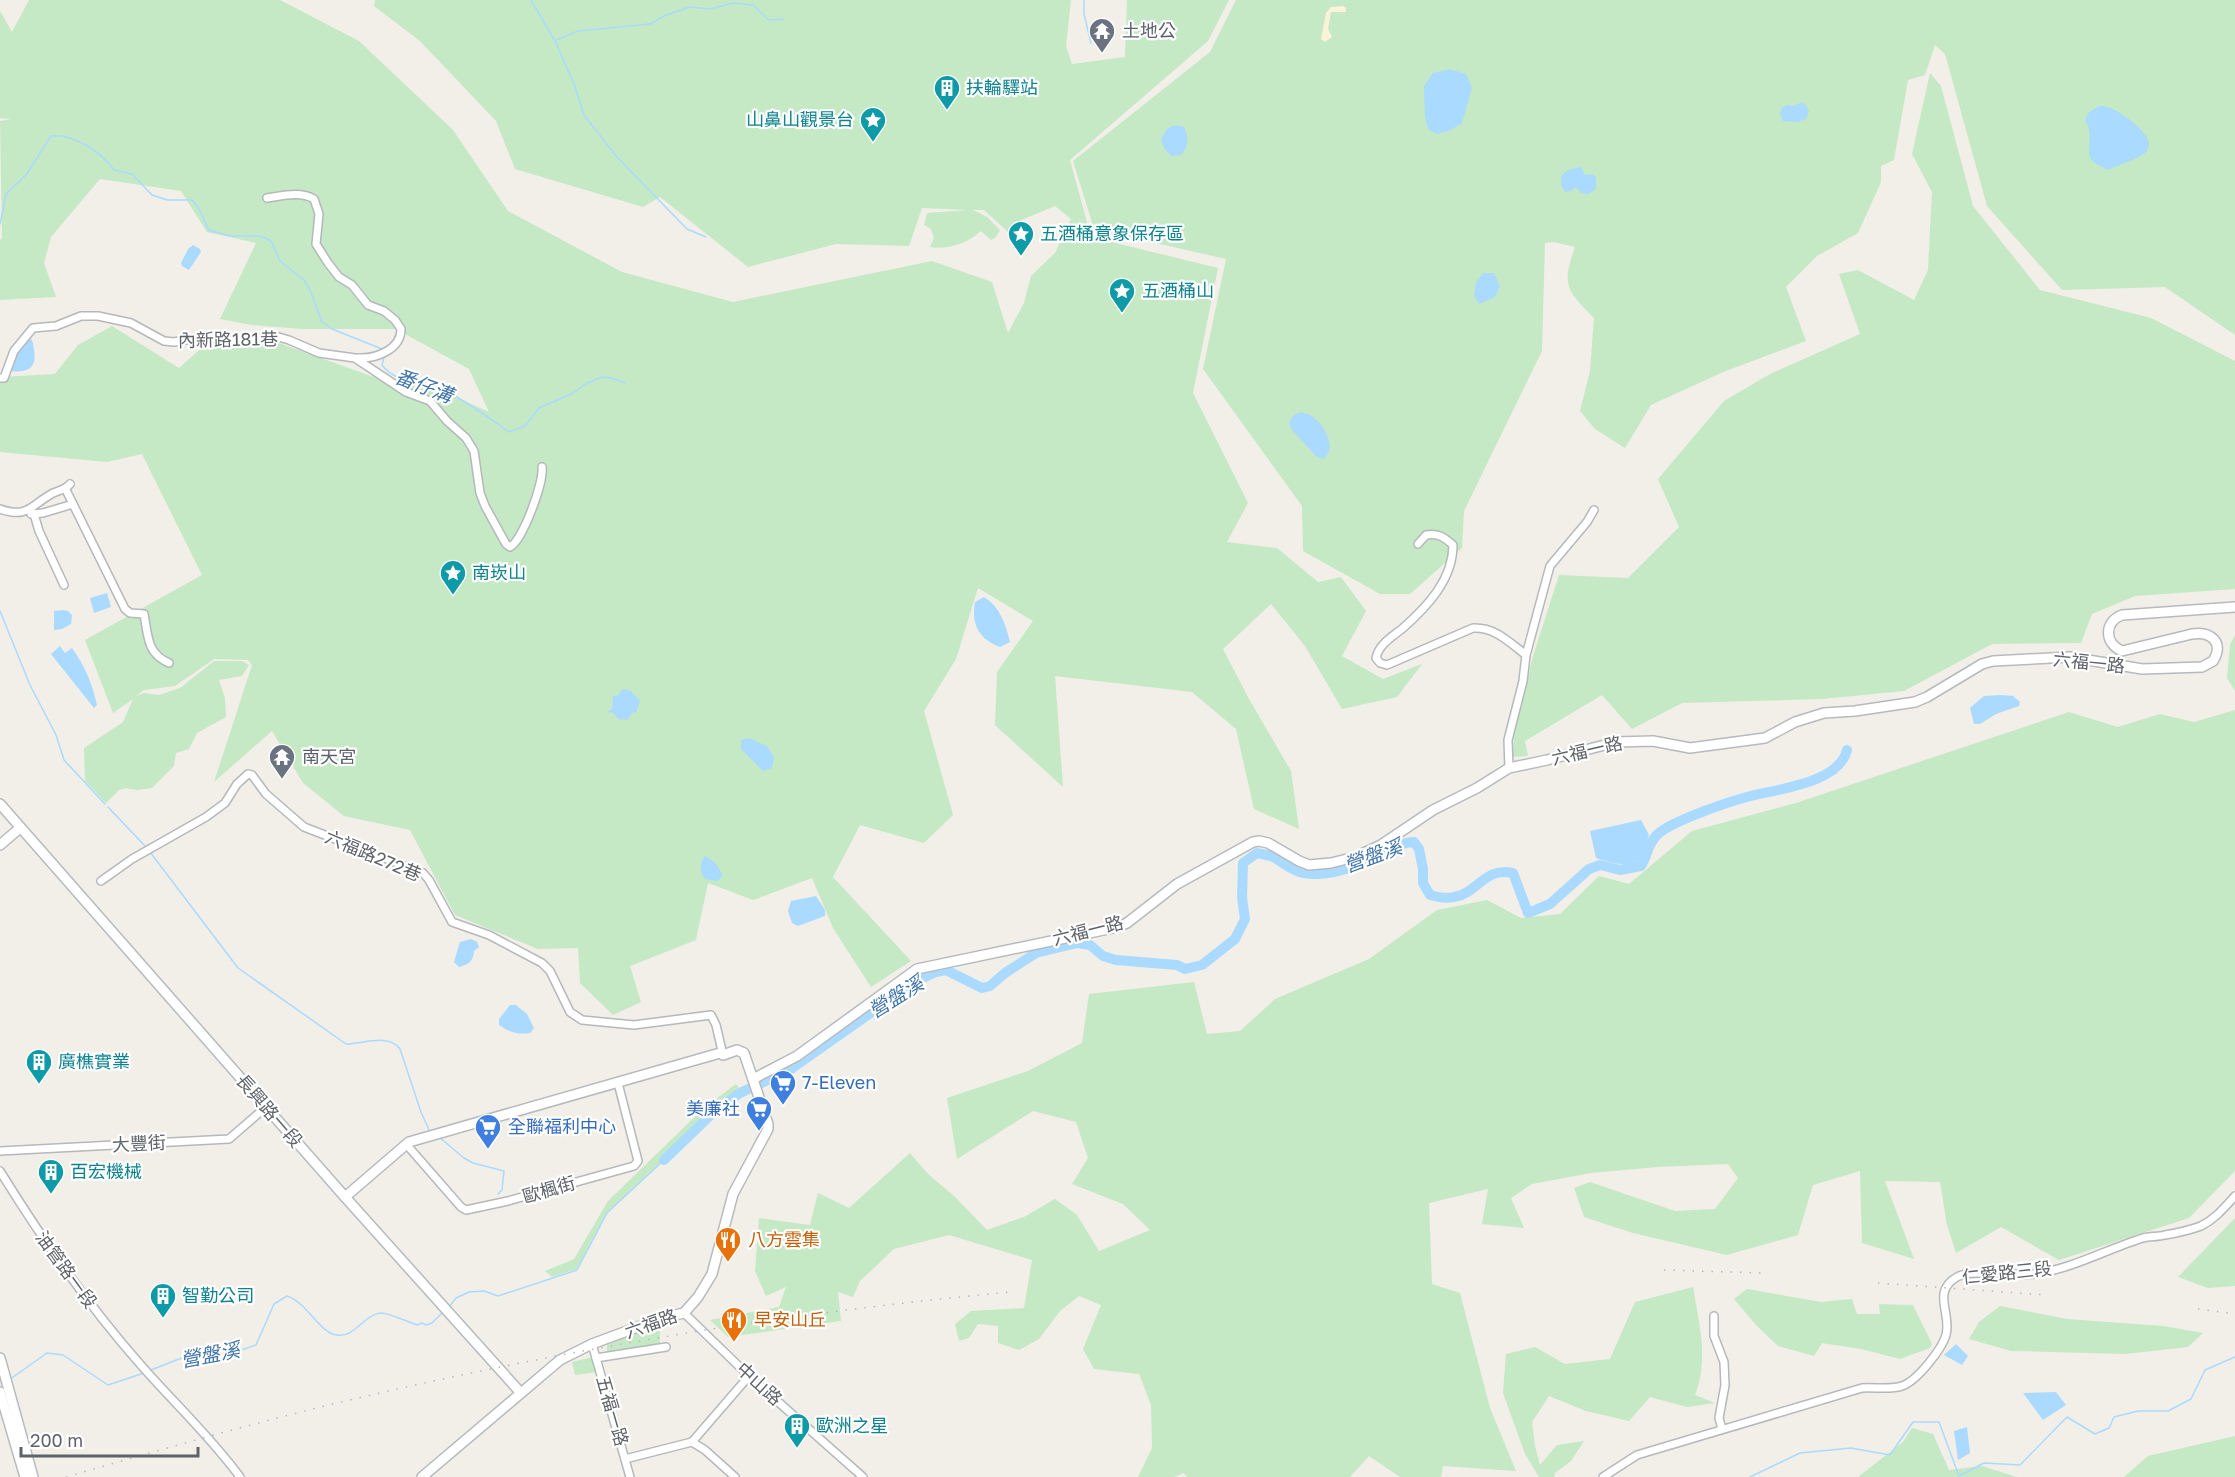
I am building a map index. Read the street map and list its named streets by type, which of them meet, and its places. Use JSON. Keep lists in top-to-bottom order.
{
  "streets": {
    "street": [
      "內新路181巷",
      "六福一路",
      "六福路272巷",
      "長興路一段",
      "大豐街",
      "歐楓街",
      "油管路一段",
      "仁愛路三段",
      "六福路",
      "中山路",
      "五福一路"
    ]
  },
  "crossings": [
    ["六福一路", "六福路"],
    ["長興路一段", "大豐街"],
    ["長興路一段", "六福路"],
    ["六福路", "中山路"],
    ["六福路", "五福一路"]
  ],
  "water": ["番仔溝", "營盤溪"],
  "places": {
    "temple": ["土地公", "南天宮"],
    "building": [
      "扶輪驛站",
      "廣樵實業",
      "百宏機械",
      "智勤公司",
      "歐洲之星"
    ],
    "place": [
      "山鼻山觀景台",
      "五酒桶意象保存區",
      "五酒桶山",
      "南崁山"
    ],
    "supermarket": ["7-Eleven", "美廉社", "全聯福利中心"],
    "restaurant": ["八方雲集", "早安山丘"]
  },
  "scale_bar": "200 m"
}
